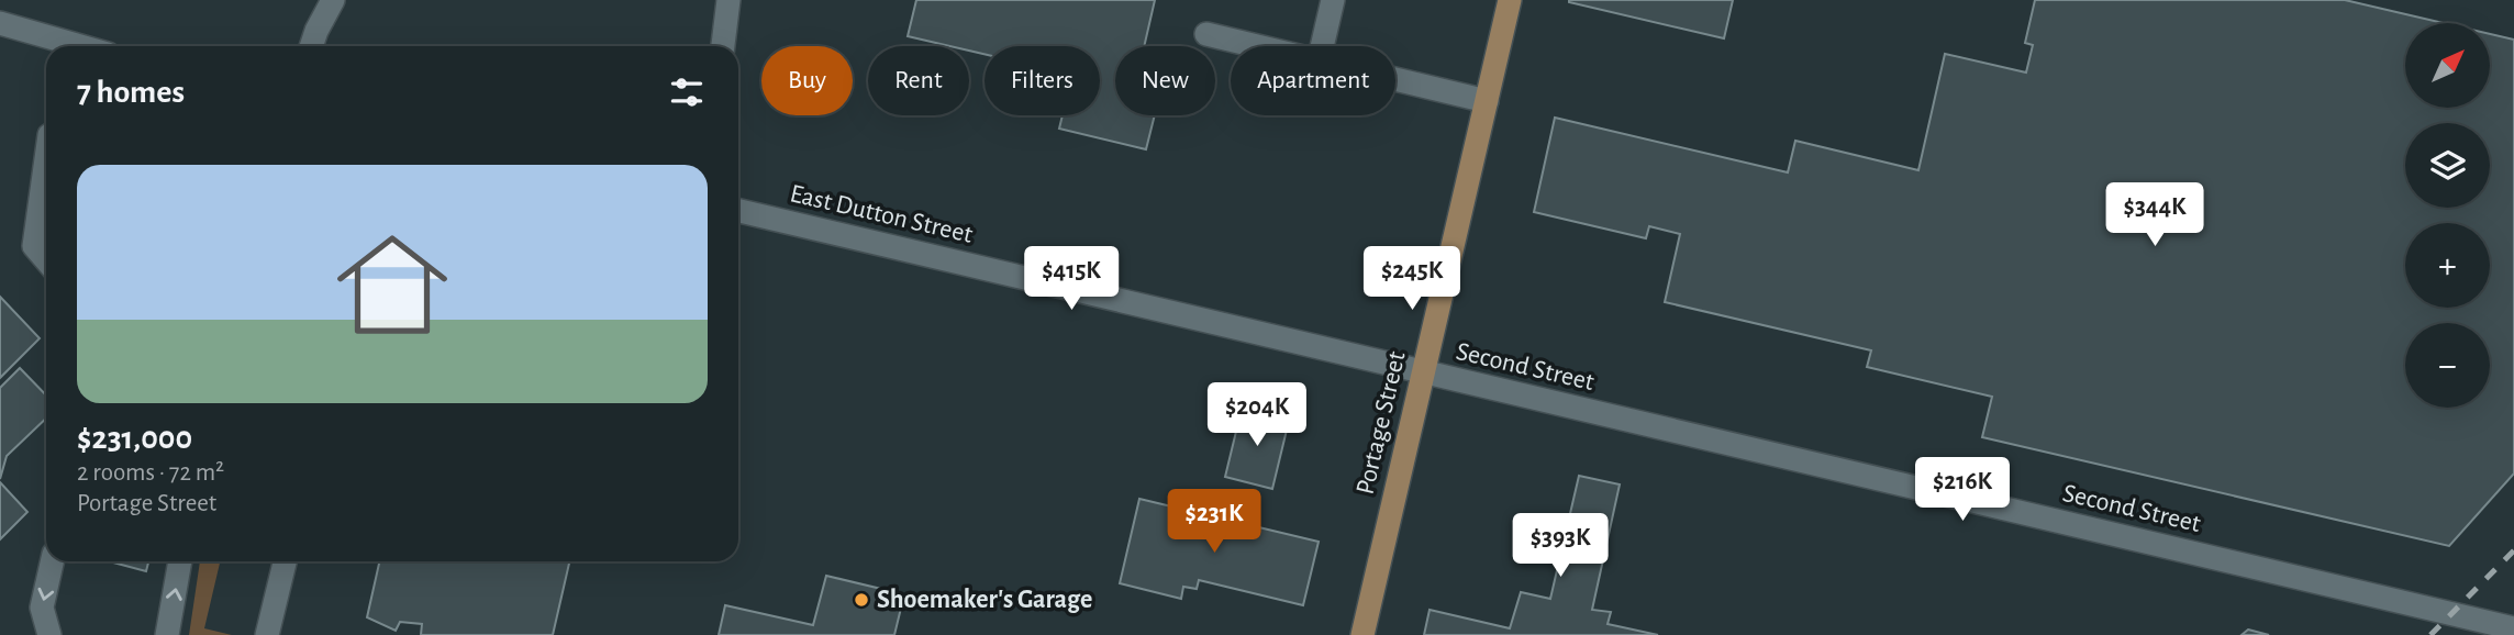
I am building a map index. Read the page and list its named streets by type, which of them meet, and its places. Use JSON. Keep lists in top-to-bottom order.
{
  "streets": {
    "main road": ["Portage Street"],
    "street": ["East Dutton Street", "Second Street"]
  },
  "crossings": [
    ["East Dutton Street", "Second Street"],
    ["East Dutton Street", "Portage Street"],
    ["Second Street", "Portage Street"]
  ],
  "places": ["Shoemaker's Garage"],
  "north": "top right",
  "page": {
    "map_buttons": ["+", "−"],
    "chip": [
      "Buy",
      "Rent",
      "Filters",
      "New",
      "Apartment"
    ],
    "heading": "7 homes",
    "list": [
      {
        "name": "$231,000",
        "note": "2 rooms · 72 m² · Portage Street"
      }
    ],
    "price": [
      "$344K",
      "$415K",
      "$245K",
      "$204K",
      "$216K",
      "$231K",
      "$393K"
    ]
  }
}
